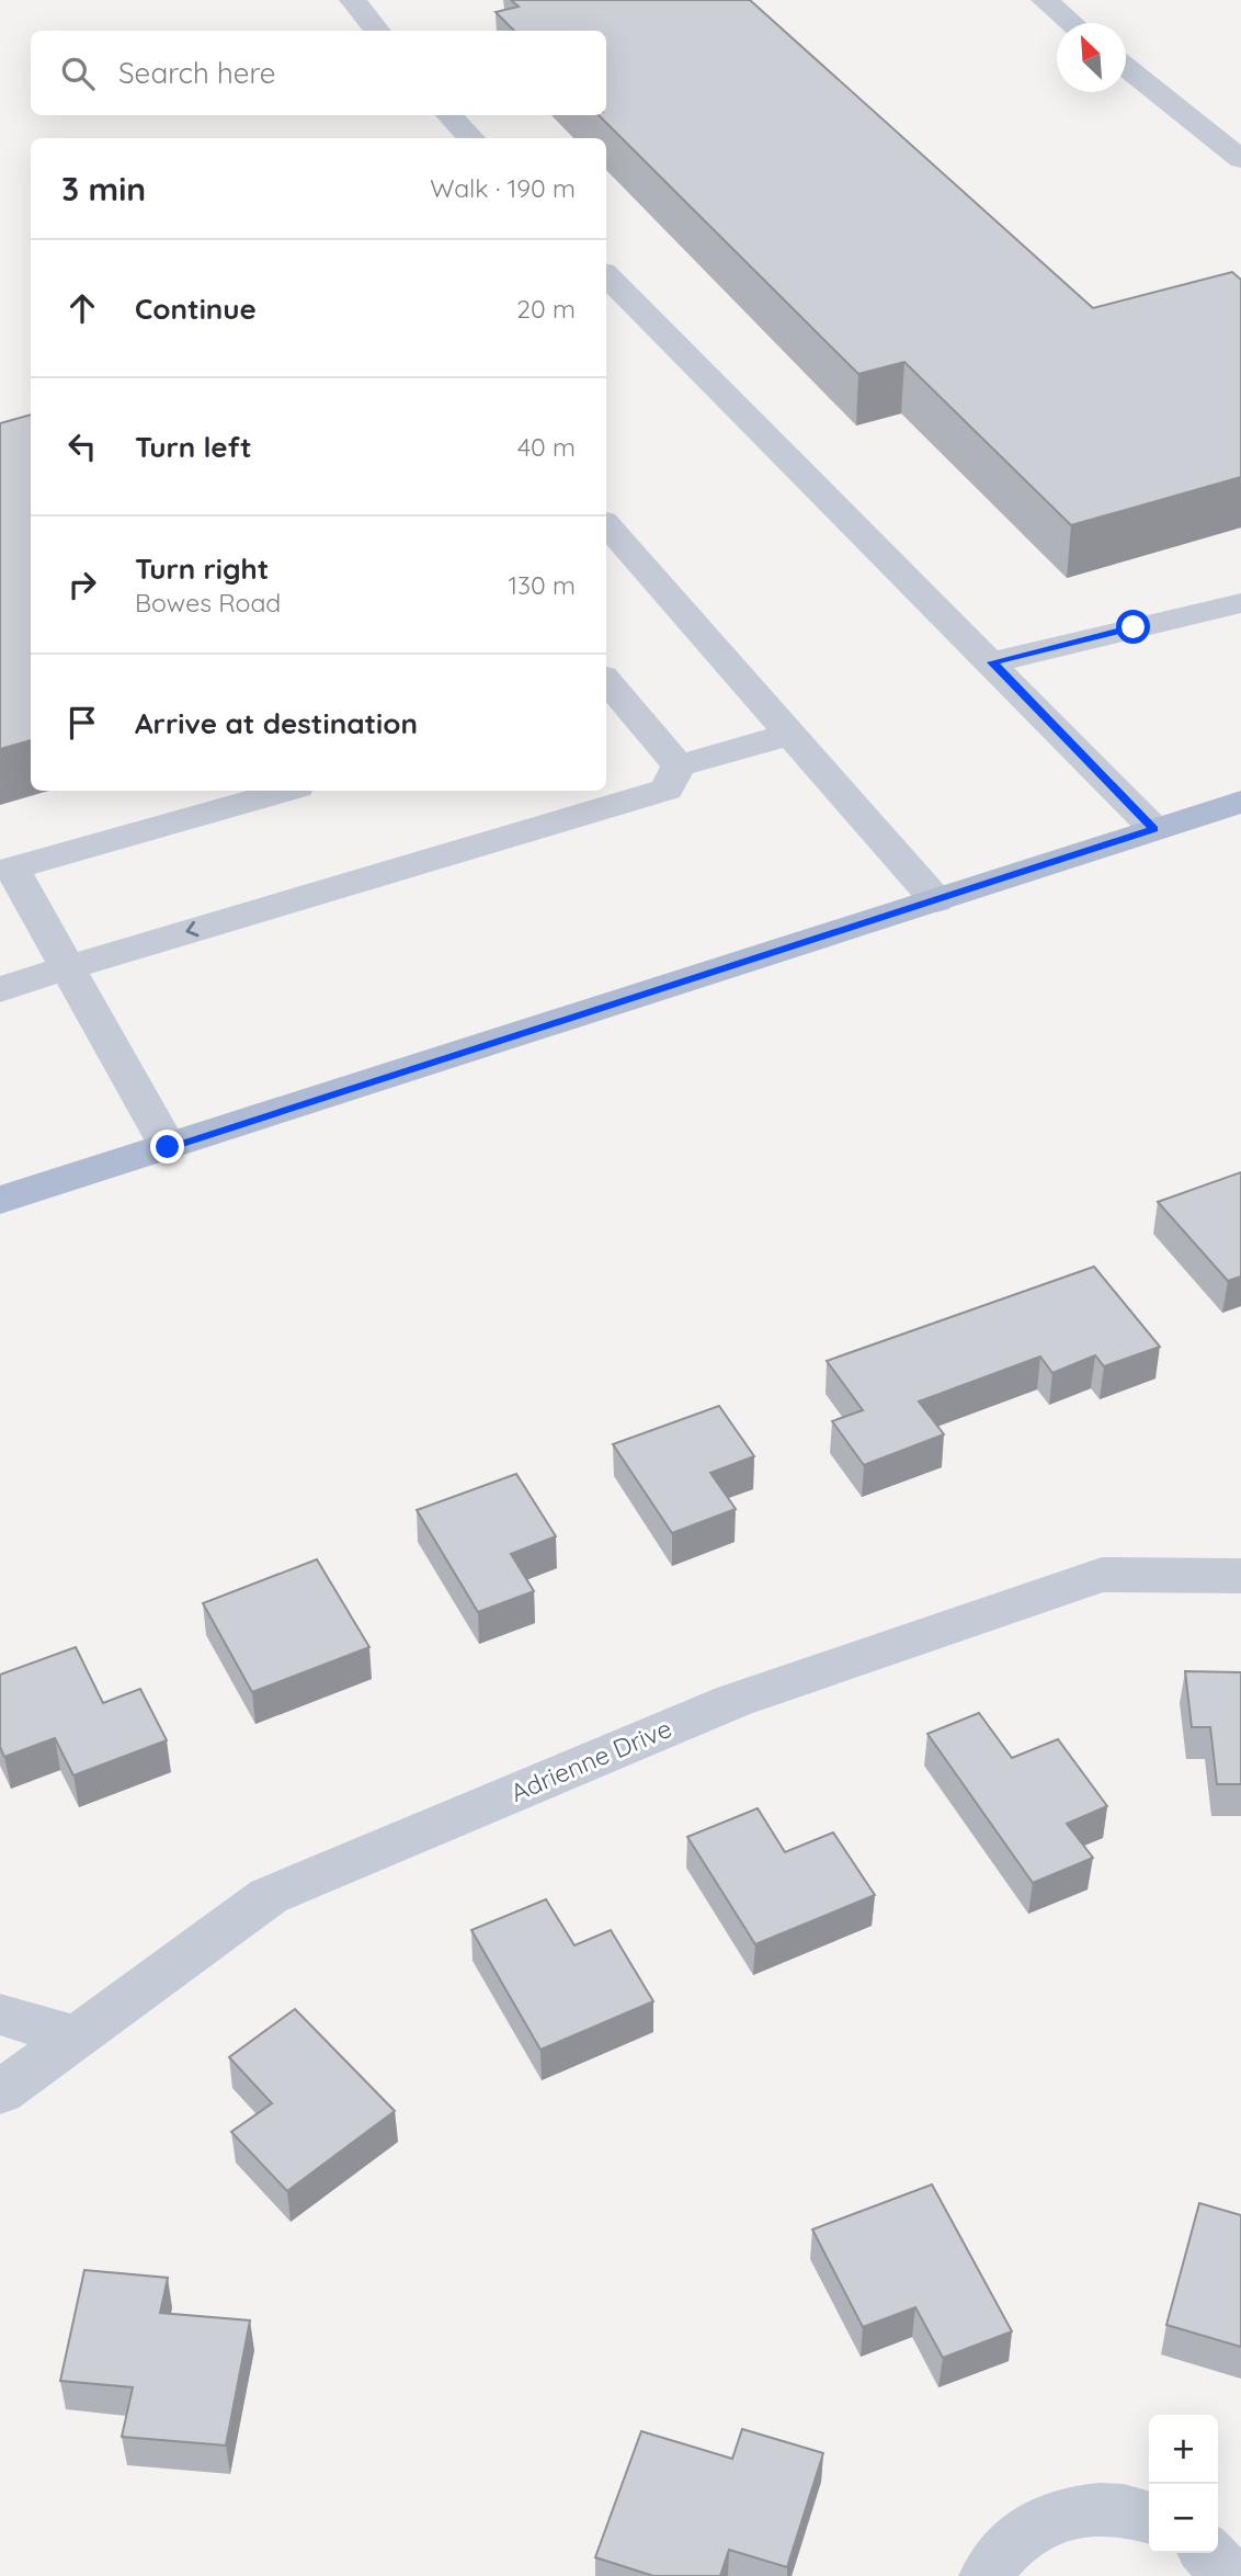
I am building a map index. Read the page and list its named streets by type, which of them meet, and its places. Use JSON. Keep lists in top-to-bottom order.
{
  "streets": {
    "street": ["Adrienne Drive"]
  },
  "north": "top left",
  "page": {
    "search": "Search here",
    "heading": ["3 min", "Walk · 190 m"],
    "list": [
      ["Continue", "20 m"],
      ["Turn left", "40 m"],
      ["Turn right", "Bowes Road", "130 m"],
      "Arrive at destination"
    ],
    "map_buttons": ["+", "−"]
  }
}
